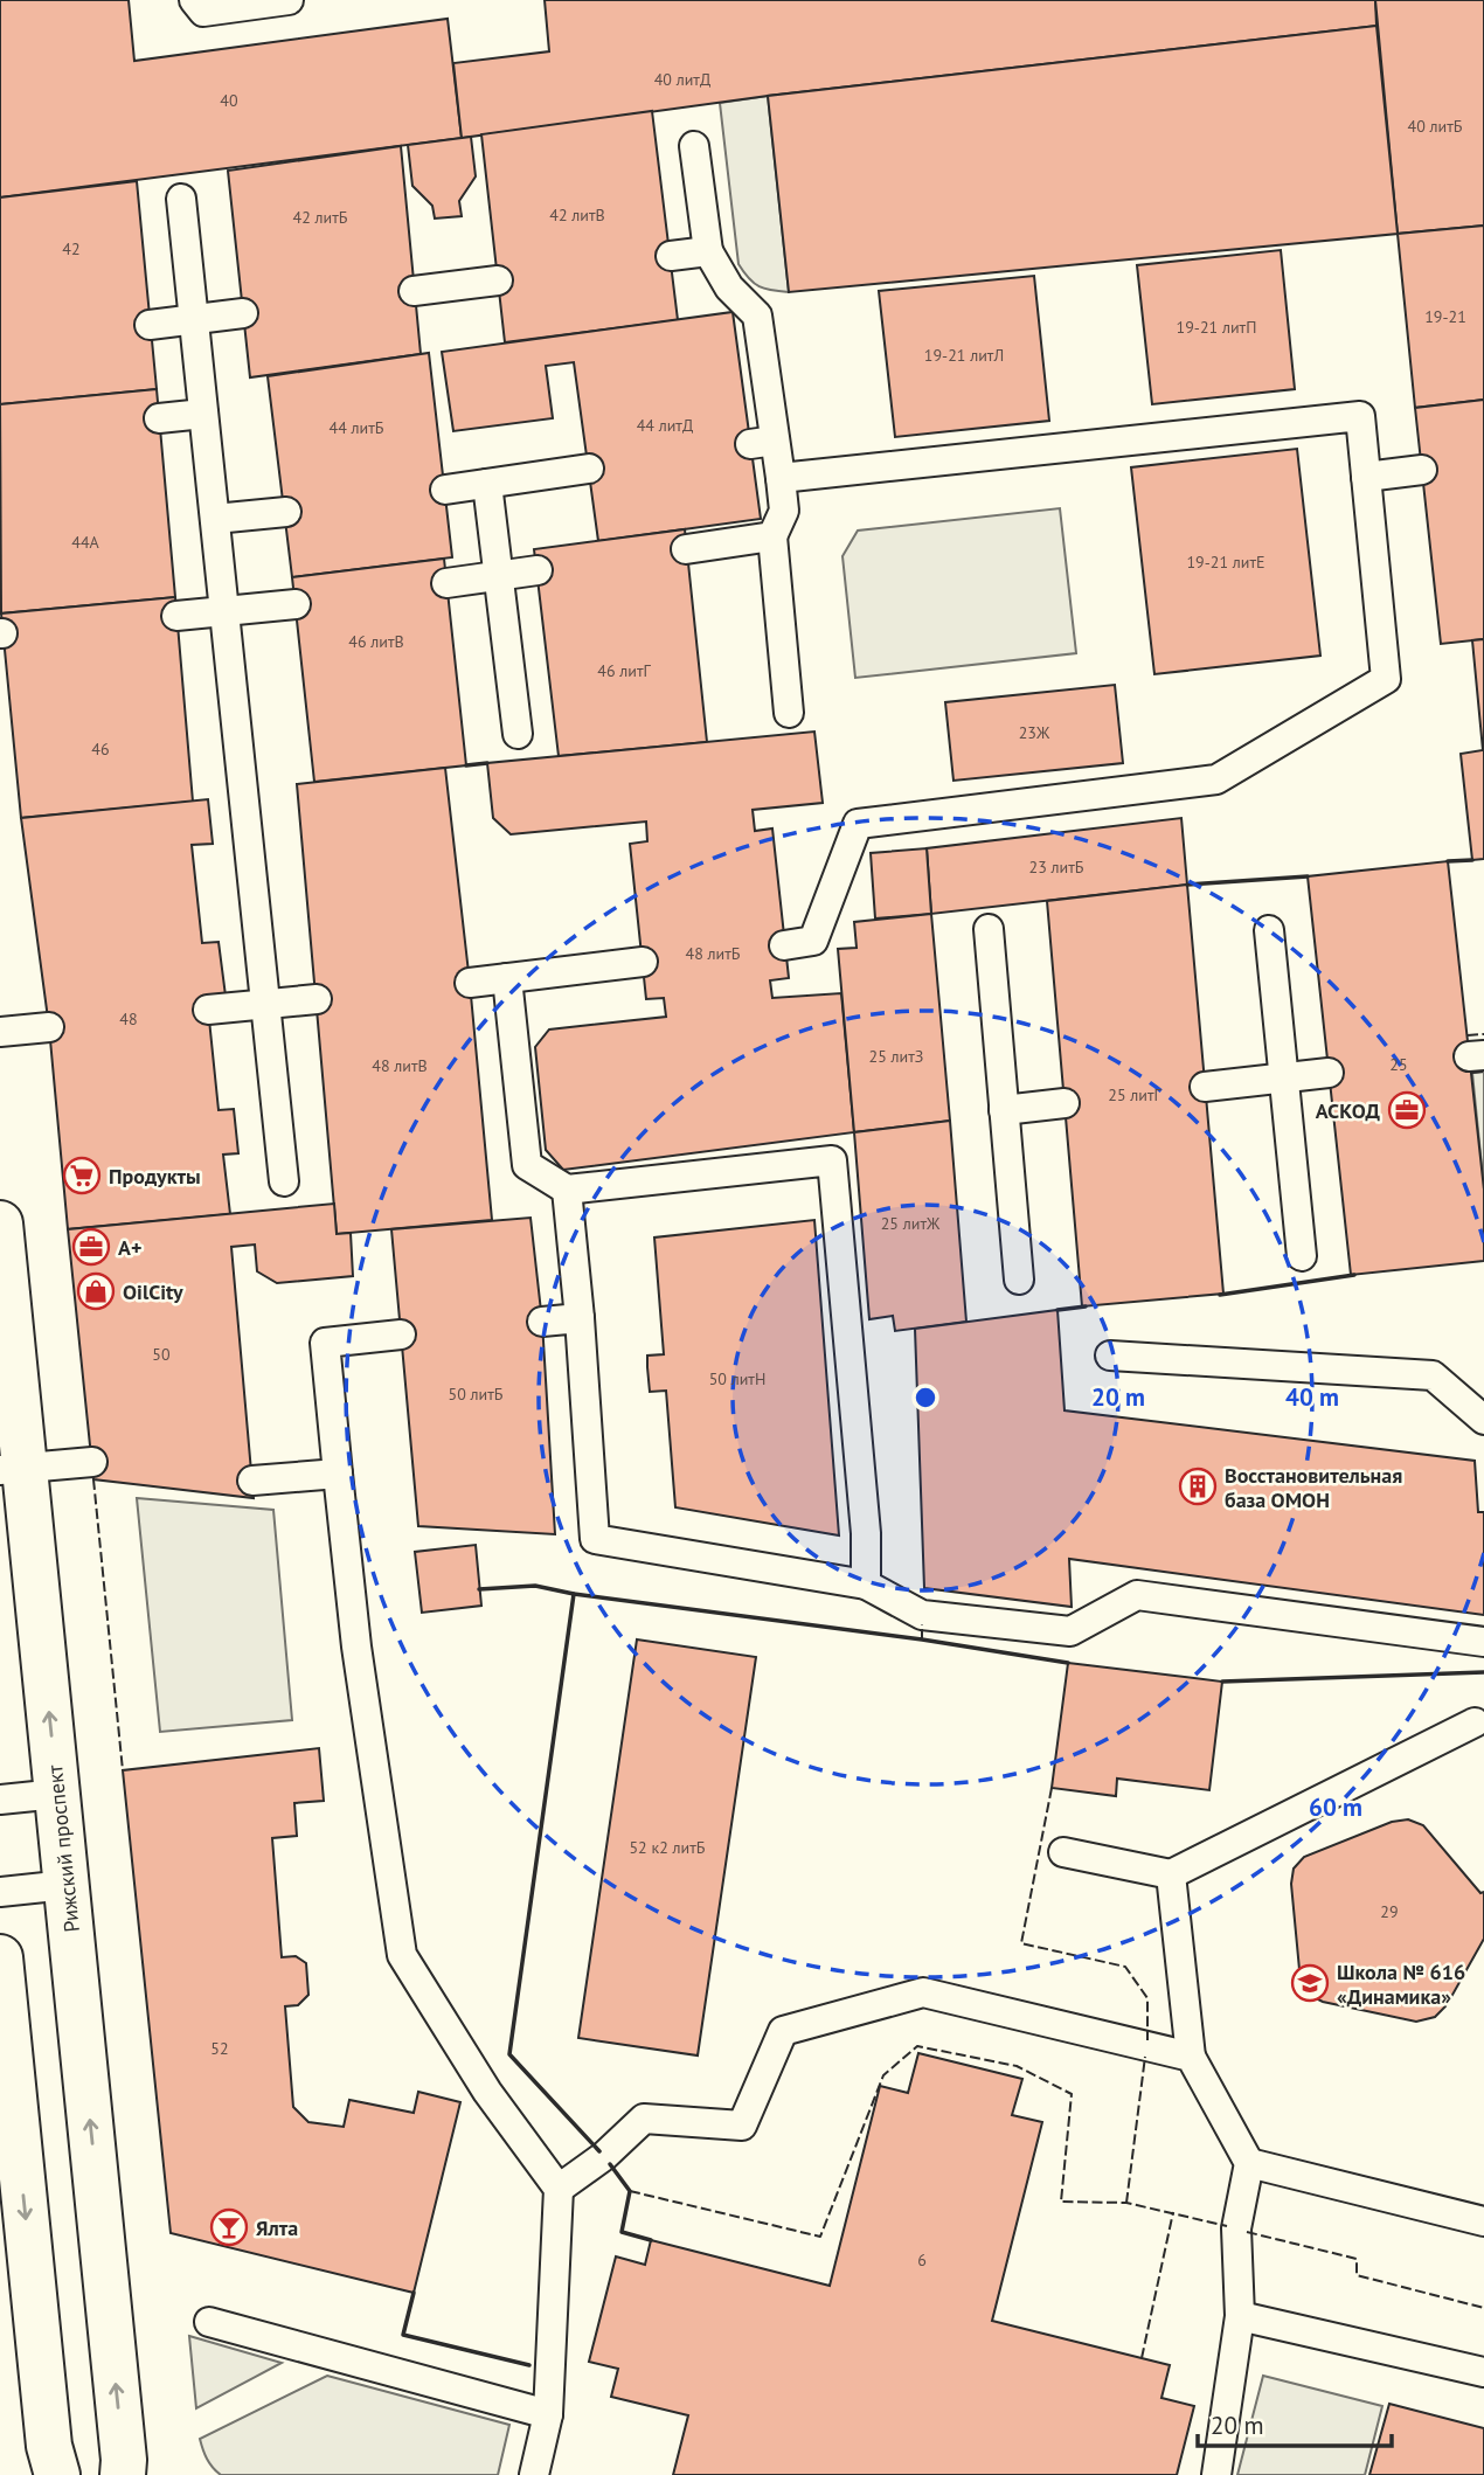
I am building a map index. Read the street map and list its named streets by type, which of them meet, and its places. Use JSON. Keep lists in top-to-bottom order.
{
  "streets": {
    "main road": ["Рижский проспект"]
  },
  "places": {
    "office": ["АСКОД", "А+"],
    "supermarket": ["Продукты"],
    "shop": ["OilCity"],
    "building": ["Восстановительная база ОМОН"],
    "school or university": ["Школа № 616 «Динамика»"],
    "bar": ["Ялта"]
  },
  "house_numbers": [
    "40 литД",
    "40",
    "40 литБ",
    "42 литВ",
    "42 литБ",
    "42",
    "19-21",
    "19-21 литП",
    "19-21 литЛ",
    "44 литД",
    "44 литБ",
    "44А",
    "19-21 литЕ",
    "46 литВ",
    "46 литГ",
    "23Ж",
    "46",
    "23 литБ",
    "48 литБ",
    "48",
    "25 литЗ",
    "25",
    "48 литВ",
    "25 литГ",
    "25 литЖ",
    "50",
    "50 литН",
    "50 литБ",
    "52 к2 литБ",
    "29",
    "52",
    "6"
  ],
  "scale_bar": "20 m",
  "rings": ["20 m", "40 m", "60 m"]
}
